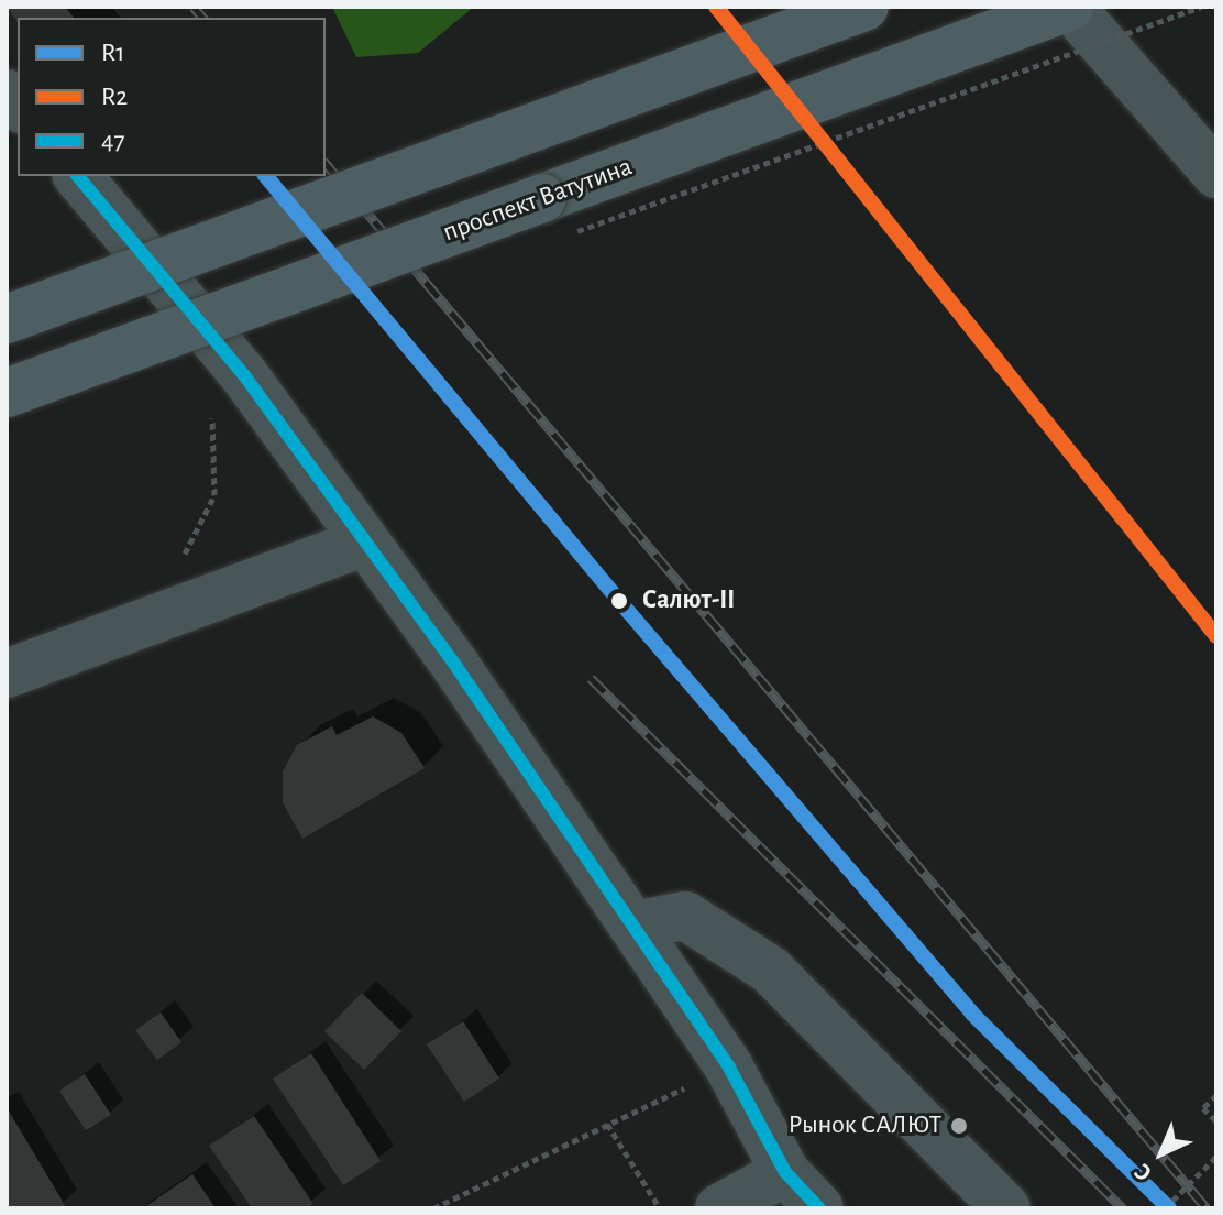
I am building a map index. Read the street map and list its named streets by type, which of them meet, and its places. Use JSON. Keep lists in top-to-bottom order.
{
  "streets": {
    "main road": ["проспект Ватутина"]
  },
  "places": ["Салют-II", "Рынок САЛЮТ"],
  "lines": ["transit line R2", "transit line R1", "transit line 47"],
  "legend": ["R1", "R2", "47"],
  "north": "bottom left"
}
